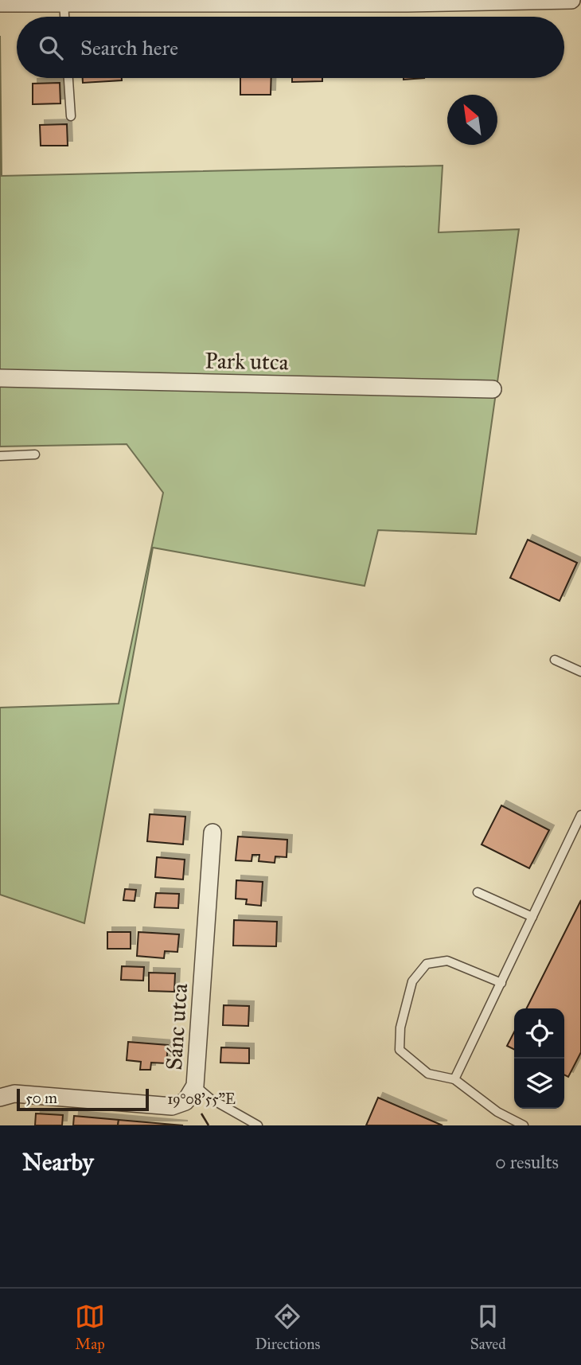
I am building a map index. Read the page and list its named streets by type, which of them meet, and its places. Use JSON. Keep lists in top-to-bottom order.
{
  "streets": {
    "street": ["Park utca", "Sánc utca"]
  },
  "scale_bar": "50 m",
  "north": "top left",
  "page": {
    "search": "Search here",
    "scale": "50 m",
    "heading": ["Nearby", "0 results"],
    "nav": ["Map", "Directions", "Saved"]
  },
  "coordinates": ["19°08'55\"E"]
}
